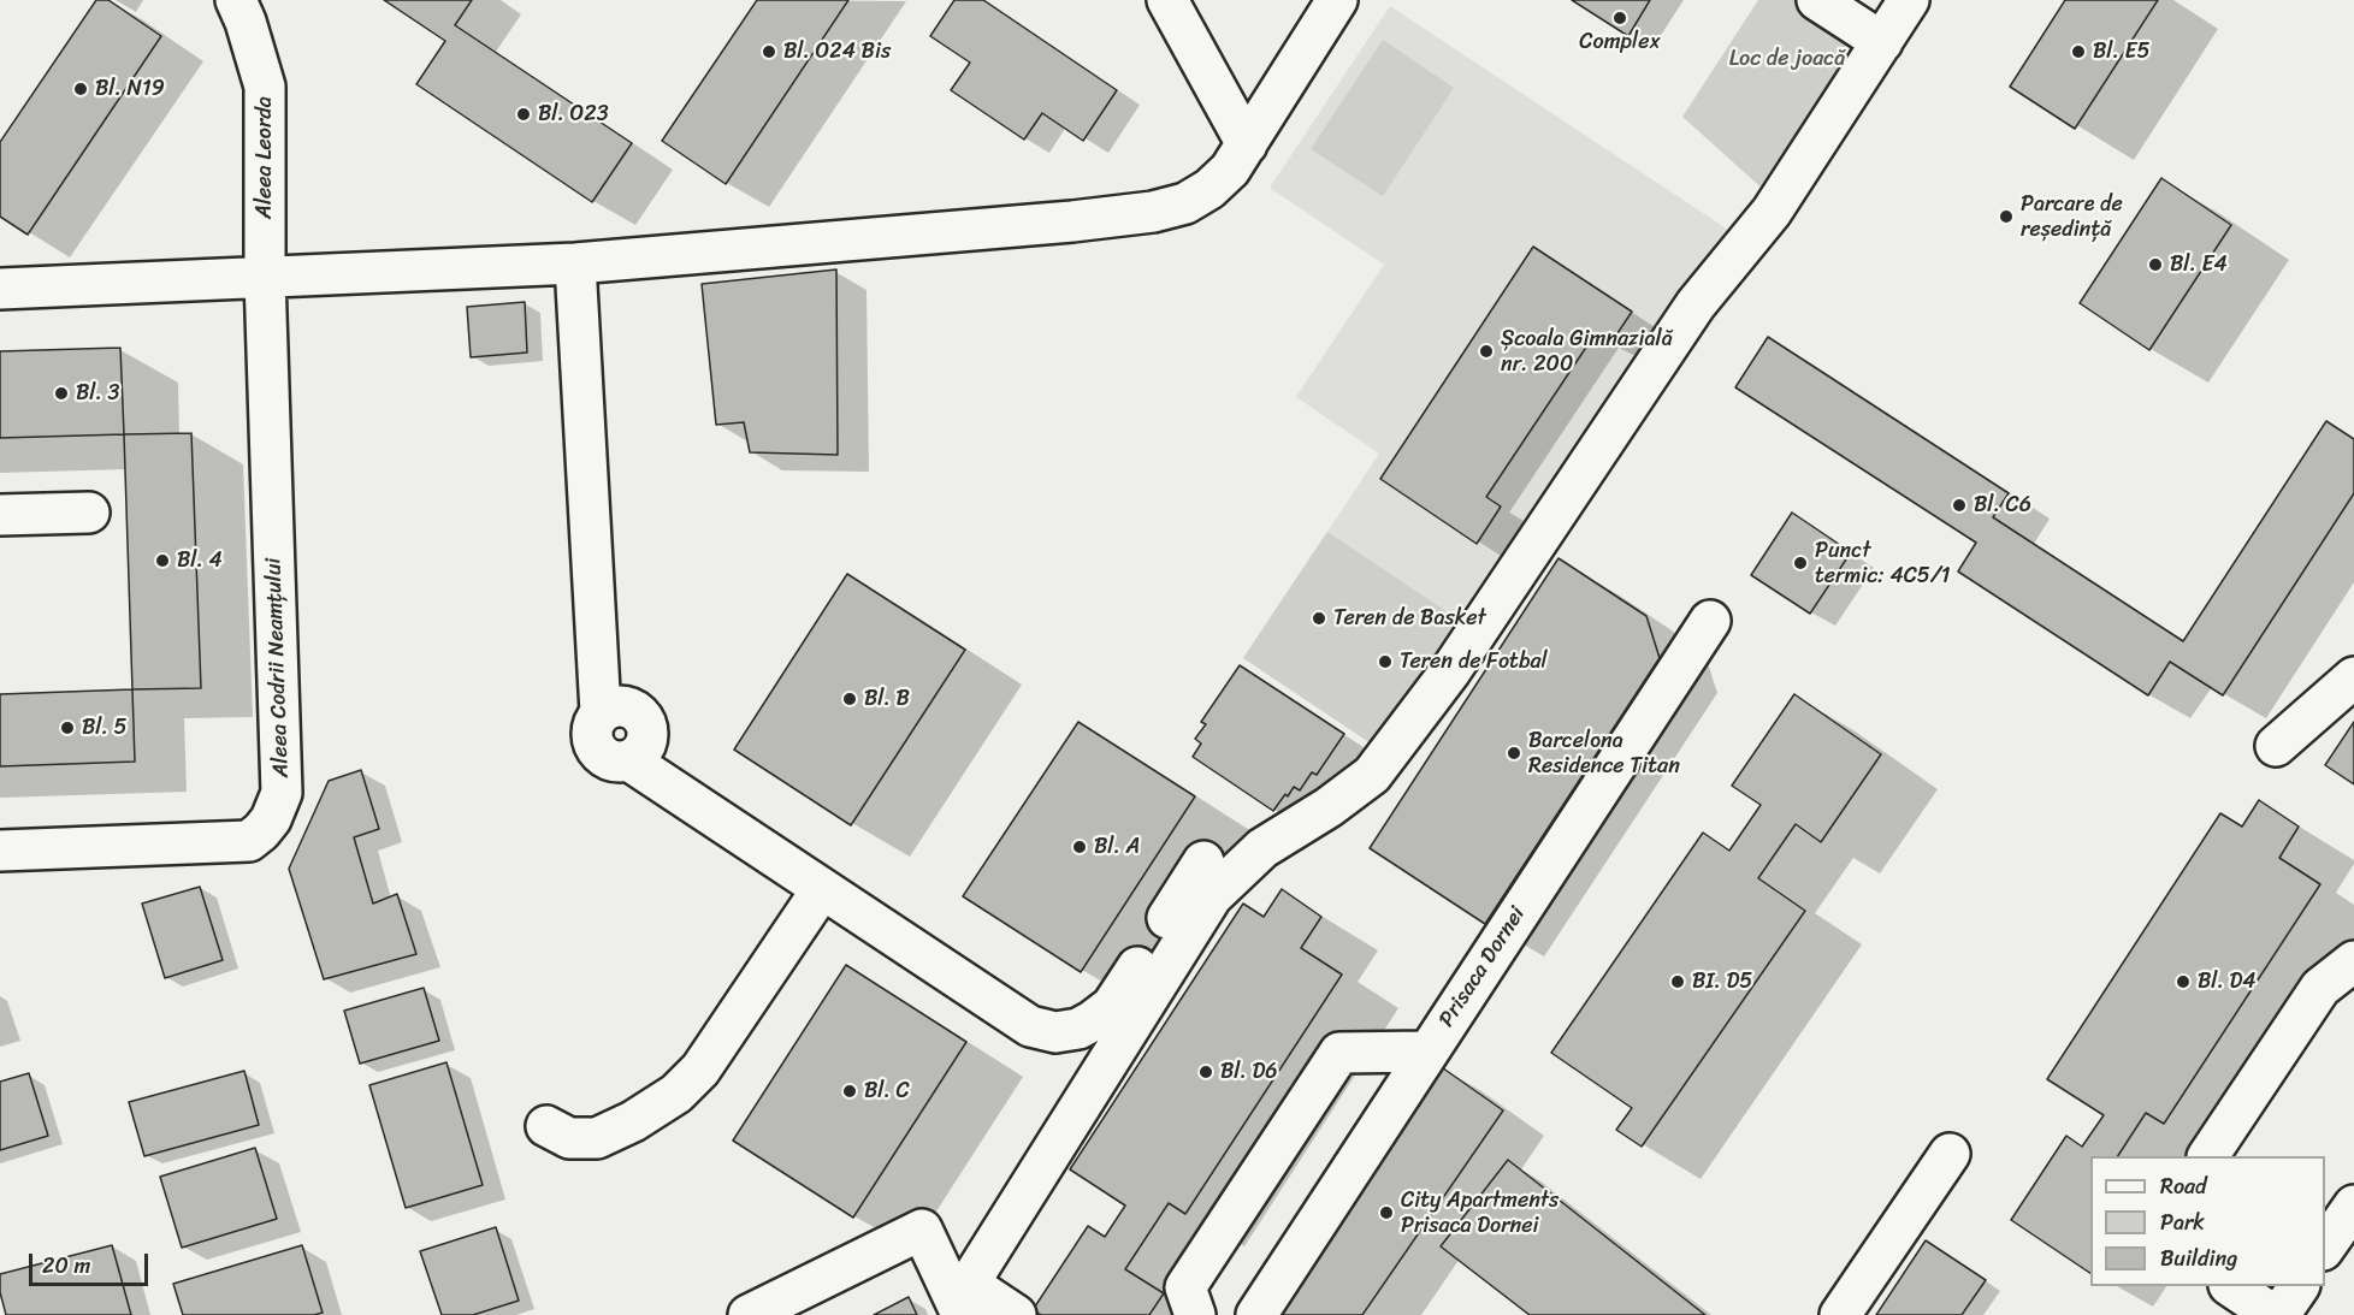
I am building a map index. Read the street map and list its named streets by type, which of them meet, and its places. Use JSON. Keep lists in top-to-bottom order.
{
  "streets": {
    "street": ["Aleea Leorda", "Aleea Codrii Neamțului", "Prisaca Dornei"]
  },
  "crossings": [
    ["Aleea Leorda", "Aleea Codrii Neamțului"]
  ],
  "parks": ["Loc de joacă"],
  "places": [
    "Complex",
    "Bl. O24 Bis",
    "Bl. E5",
    "Bl. N19",
    "Bl. O23",
    "Parcare de reședință",
    "Bl. E4",
    "Școala Gimnazială nr. 200",
    "Bl. 3",
    "Bl. C6",
    "Bl. 4",
    "Punct termic: 4C5/1",
    "Teren de Basket",
    "Teren de Fotbal",
    "Bl. B",
    "Bl. 5",
    "Barcelona Residence Titan",
    "Bl. A",
    "BI. D5",
    "Bl. D4",
    "Bl. D6",
    "Bl. C",
    "City Apartments Prisaca Dornei"
  ],
  "legend": ["Road", "Park", "Building"],
  "scale_bar": "20 m"
}
